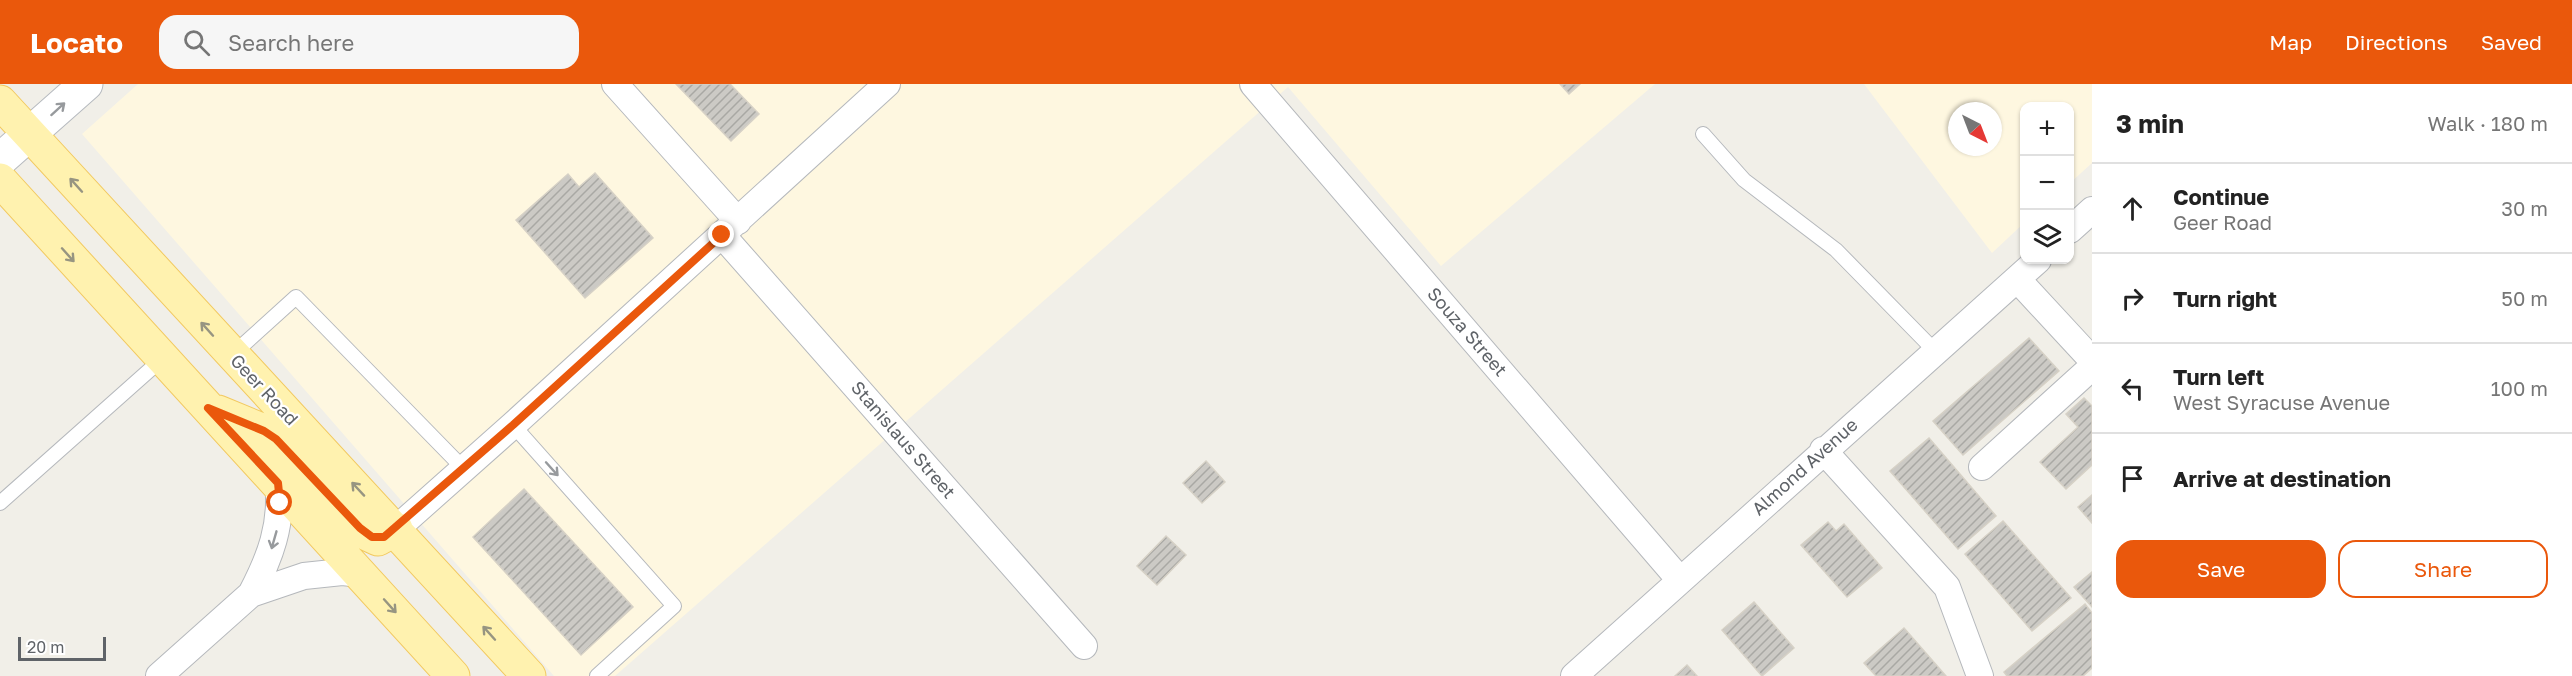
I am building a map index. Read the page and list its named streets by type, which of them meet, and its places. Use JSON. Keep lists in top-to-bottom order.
{
  "streets": {
    "main road": ["Geer Road"],
    "street": ["Souza Street", "Stanislaus Street", "Almond Avenue"]
  },
  "crossings": [
    ["Souza Street", "Almond Avenue"]
  ],
  "scale_bar": "20 m",
  "north": "bottom right",
  "page": {
    "header": "Locato",
    "search": "Search here",
    "nav": ["Map", "Directions", "Saved"],
    "heading": ["3 min", "Walk · 180 m"],
    "map_buttons": ["+", "−"],
    "list": [
      ["Continue", "Geer Road", "30 m"],
      ["Turn right", "50 m"],
      ["Turn left", "West Syracuse Avenue", "100 m"],
      "Arrive at destination"
    ],
    "buttons": ["Save", "Share"],
    "scale": "20 m"
  }
}
